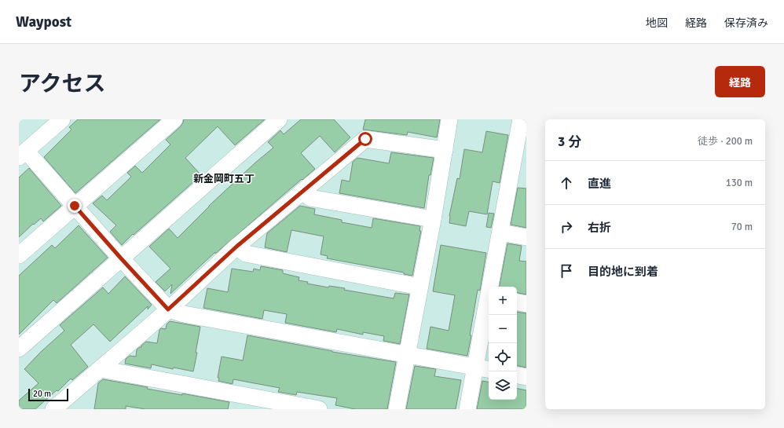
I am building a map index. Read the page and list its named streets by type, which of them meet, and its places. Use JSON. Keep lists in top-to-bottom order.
{
  "districts": ["新金岡町五丁"],
  "scale_bar": "20 m",
  "page": {
    "header": "Waypost",
    "nav": ["地図", "経路", "保存済み"],
    "title": "アクセス",
    "buttons": "経路",
    "heading": ["3 分", "徒歩 · 200 m"],
    "list": [
      ["直進", "130 m"],
      ["右折", "70 m"],
      "目的地に到着"
    ],
    "map_buttons": ["+", "−"],
    "scale": "20 m"
  }
}
